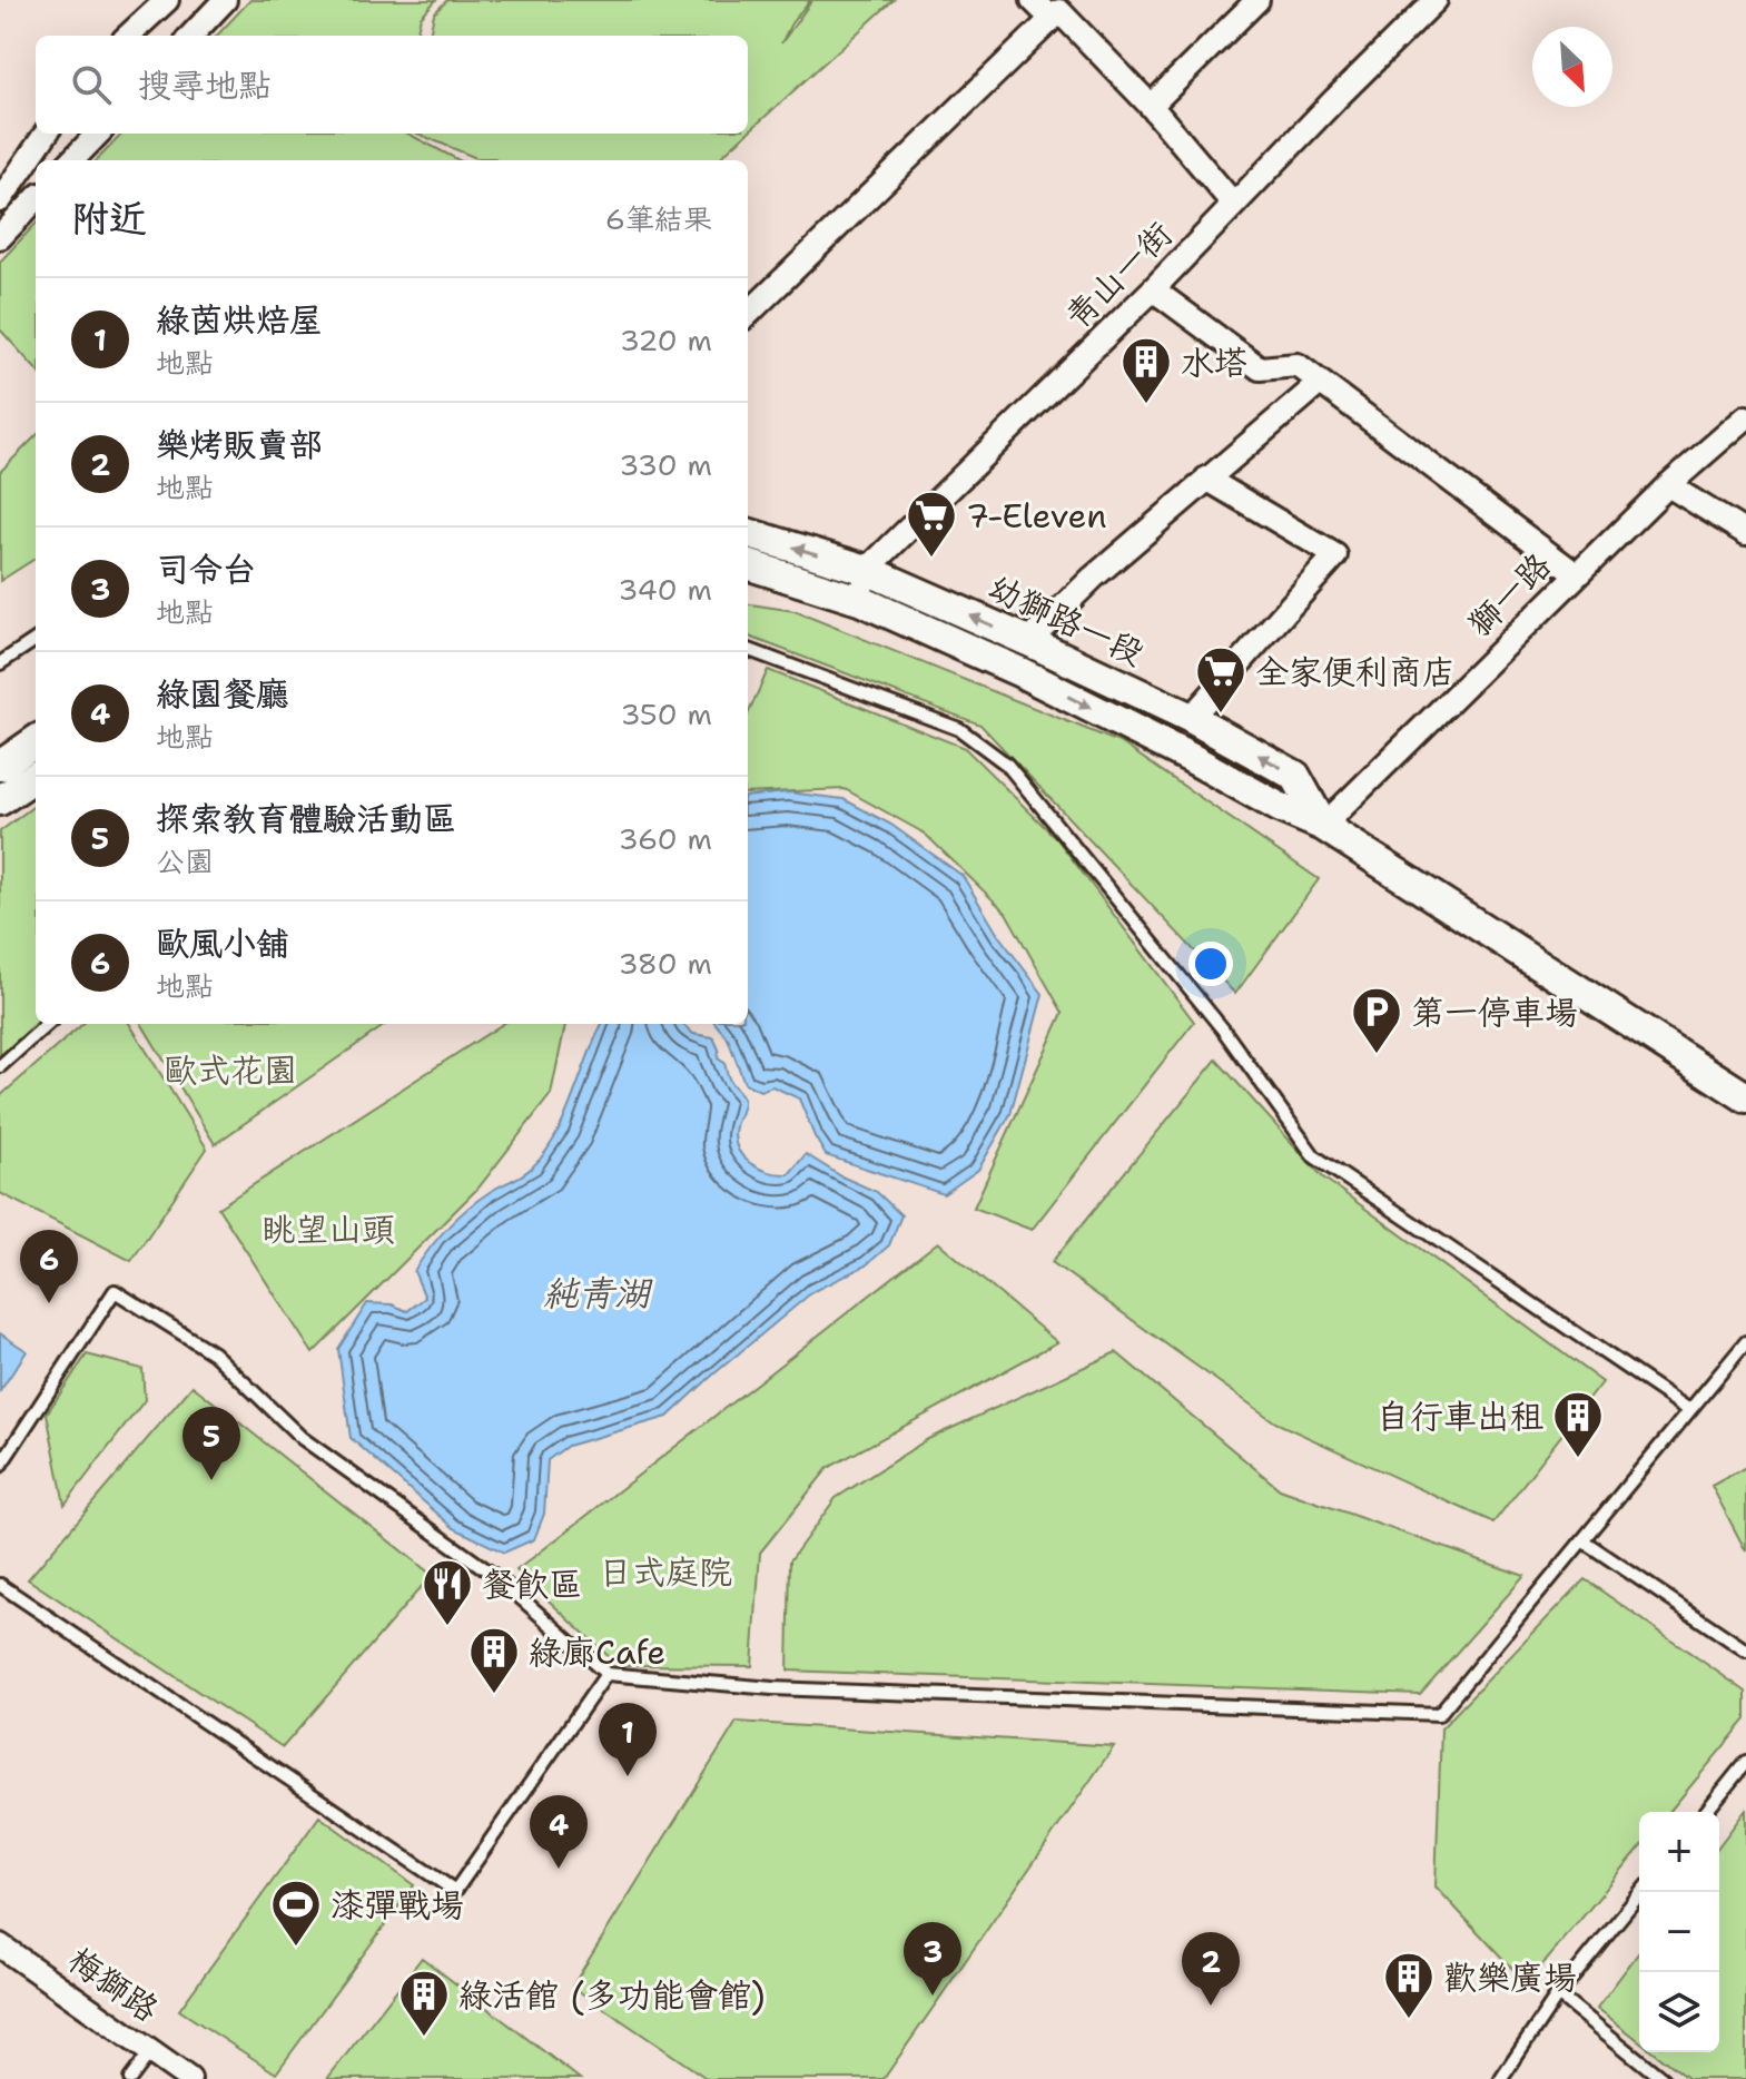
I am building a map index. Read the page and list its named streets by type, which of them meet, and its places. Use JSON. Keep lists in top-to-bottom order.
{
  "streets": {
    "street": [
      "青山一街",
      "獅一路",
      "幼獅路一段",
      "梅獅路"
    ]
  },
  "crossings": [
    ["青山一街", "幼獅路一段"],
    ["獅一路", "幼獅路一段"]
  ],
  "water": ["純青湖"],
  "parks": ["歐式花園", "眺望山頭", "日式庭院"],
  "places": {
    "building": [
      "水塔",
      "自行車出租",
      "綠廊Cafe",
      "歡樂廣場",
      "綠活館 (多功能會館)"
    ],
    "supermarket": ["7-Eleven", "全家便利商店"],
    "parking": ["第一停車場"],
    "restaurant": ["餐飲區"],
    "sports": ["漆彈戰場"]
  },
  "north": "bottom right",
  "page": {
    "search": "搜尋地點",
    "heading": ["附近", "6筆結果"],
    "list": [
      {
        "mark": "1",
        "name": "綠茵烘焙屋",
        "note": "地點",
        "value": "320 m"
      },
      {
        "mark": "2",
        "name": "樂烤販賣部",
        "note": "地點",
        "value": "330 m"
      },
      {
        "mark": "3",
        "name": "司令台",
        "note": "地點",
        "value": "340 m"
      },
      {
        "mark": "4",
        "name": "綠園餐廳",
        "note": "地點",
        "value": "350 m"
      },
      {
        "mark": "5",
        "name": "探索教育體驗活動區",
        "note": "公園",
        "value": "360 m"
      },
      {
        "mark": "6",
        "name": "歐風小舖",
        "note": "地點",
        "value": "380 m"
      }
    ],
    "pins": [
      "6",
      "5",
      "1",
      "4",
      "3",
      "2"
    ],
    "map_buttons": ["+", "−"]
  }
}
